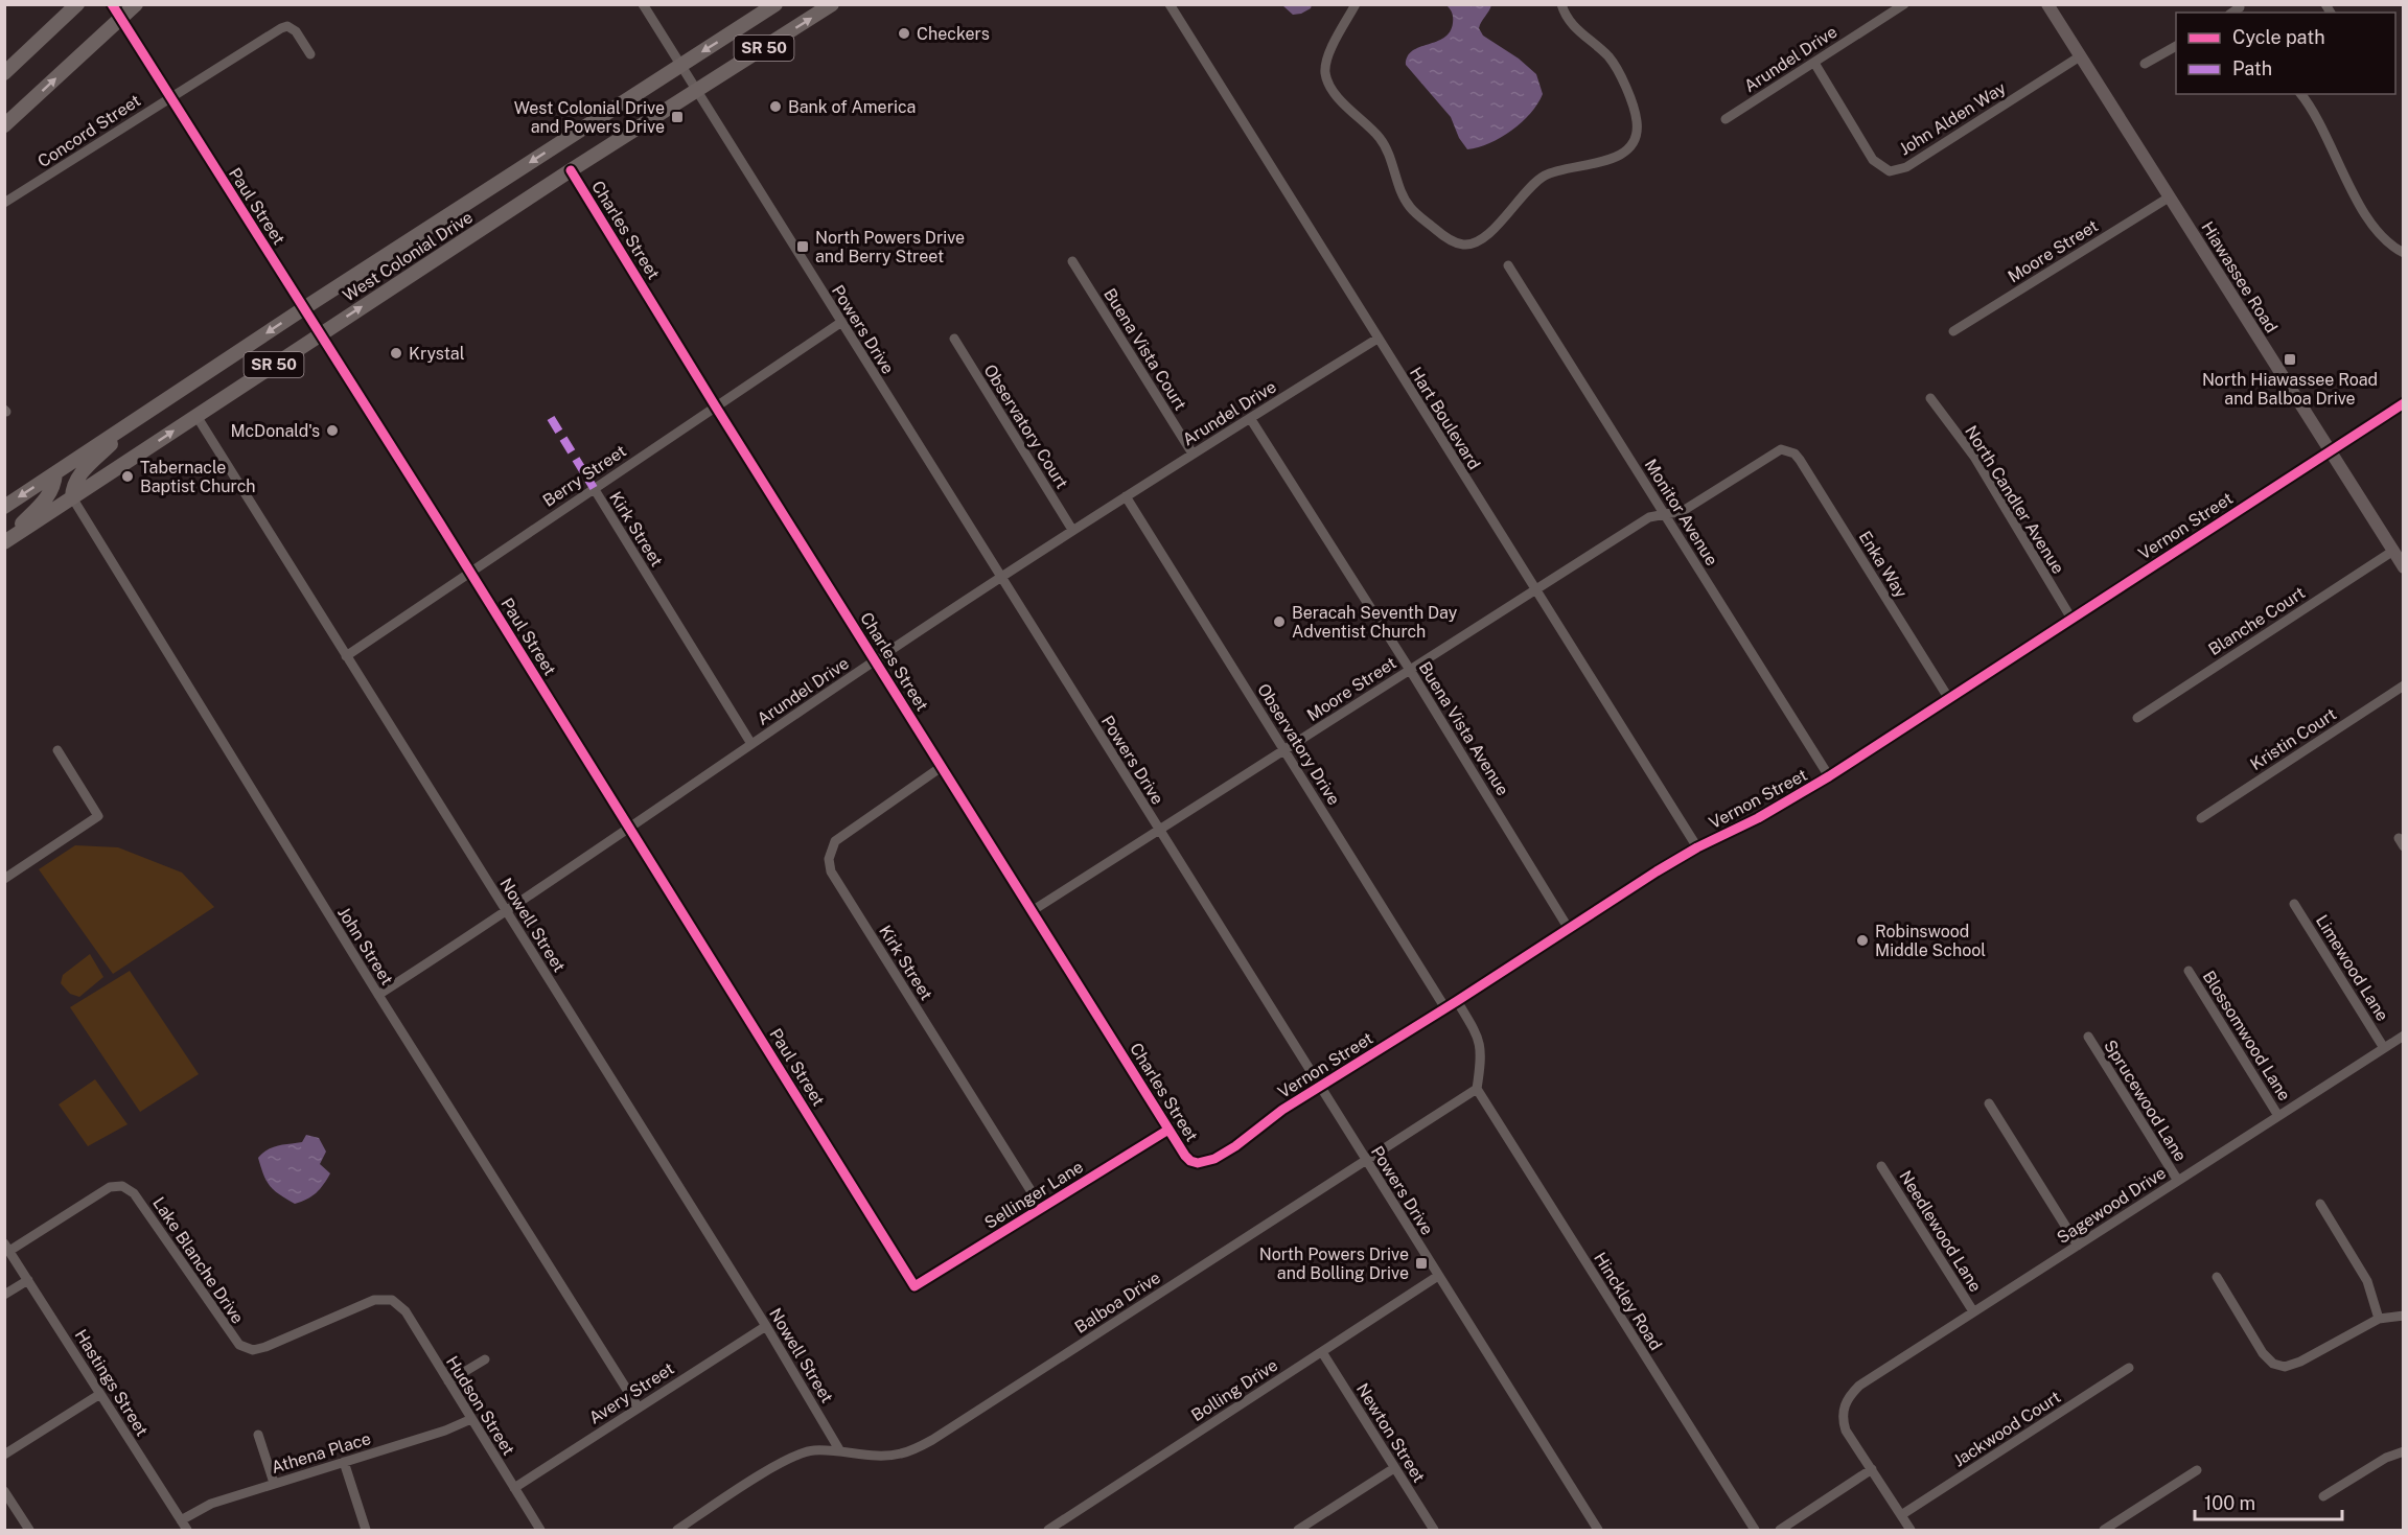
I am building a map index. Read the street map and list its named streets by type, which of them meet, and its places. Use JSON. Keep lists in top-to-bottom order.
{
  "streets": {
    "highway": ["SR 50", "West Colonial Drive"],
    "main road": ["Hiawassee Road"],
    "street": [
      "Arundel Drive",
      "John Alden Way",
      "Concord Street",
      "Paul Street",
      "Charles Street",
      "Moore Street",
      "Powers Drive",
      "Buena Vista Court",
      "Hart Boulevard",
      "Observatory Court",
      "Berry Street",
      "North Candler Avenue",
      "Monitor Avenue",
      "Vernon Street",
      "Kirk Street",
      "Enka Way",
      "Blanche Court",
      "Buena Vista Avenue",
      "Kristin Court",
      "Observatory Drive",
      "Nowell Street",
      "John Street",
      "Limewood Lane",
      "Blossomwood Lane",
      "Sprucewood Lane",
      "Sellinger Lane",
      "Sagewood Drive",
      "Needlewood Lane",
      "Lake Blanche Drive",
      "Hinckley Road",
      "Balboa Drive",
      "Hastings Street",
      "Bolling Drive",
      "Avery Street",
      "Hudson Street",
      "Jackwood Court",
      "Newton Street",
      "Athena Place"
    ]
  },
  "crossings": [
    ["Arundel Drive", "John Alden Way"],
    ["Arundel Drive", "Paul Street"],
    ["Arundel Drive", "Charles Street"],
    ["Arundel Drive", "Powers Drive"],
    ["Arundel Drive", "Buena Vista Court"],
    ["Arundel Drive", "Hart Boulevard"],
    ["Arundel Drive", "Observatory Court"],
    ["Arundel Drive", "Kirk Street"],
    ["Arundel Drive", "Buena Vista Avenue"],
    ["Arundel Drive", "Observatory Drive"],
    ["Arundel Drive", "Nowell Street"],
    ["Arundel Drive", "John Street"],
    ["John Alden Way", "Hiawassee Road"],
    ["Concord Street", "Paul Street"],
    ["Paul Street", "West Colonial Drive"],
    ["Paul Street", "Berry Street"],
    ["Paul Street", "Sellinger Lane"],
    ["Charles Street", "Moore Street"],
    ["Charles Street", "West Colonial Drive"],
    ["Charles Street", "Berry Street"],
    ["Charles Street", "Vernon Street"],
    ["Charles Street", "Kirk Street"],
    ["Charles Street", "Sellinger Lane"],
    ["Moore Street", "Hiawassee Road"],
    ["Moore Street", "Powers Drive"],
    ["Moore Street", "Hart Boulevard"],
    ["Moore Street", "Monitor Avenue"],
    ["Moore Street", "Enka Way"],
    ["Moore Street", "Buena Vista Avenue"],
    ["Moore Street", "Observatory Drive"],
    ["West Colonial Drive", "Powers Drive"],
    ["West Colonial Drive", "Nowell Street"],
    ["West Colonial Drive", "John Street"],
    ["Hiawassee Road", "Vernon Street"],
    ["Hiawassee Road", "Blanche Court"],
    ["Powers Drive", "Berry Street"],
    ["Powers Drive", "Vernon Street"],
    ["Powers Drive", "Balboa Drive"],
    ["Powers Drive", "Bolling Drive"],
    ["Hart Boulevard", "Vernon Street"],
    ["Berry Street", "Kirk Street"],
    ["Berry Street", "Nowell Street"],
    ["North Candler Avenue", "Vernon Street"],
    ["Monitor Avenue", "Vernon Street"],
    ["Vernon Street", "Enka Way"],
    ["Vernon Street", "Buena Vista Avenue"],
    ["Vernon Street", "Observatory Drive"],
    ["Kirk Street", "Sellinger Lane"],
    ["Nowell Street", "Balboa Drive"],
    ["Nowell Street", "Avery Street"],
    ["John Street", "Avery Street"],
    ["Limewood Lane", "Sagewood Drive"],
    ["Blossomwood Lane", "Sagewood Drive"],
    ["Sprucewood Lane", "Sagewood Drive"],
    ["Sagewood Drive", "Needlewood Lane"],
    ["Lake Blanche Drive", "Hastings Street"],
    ["Lake Blanche Drive", "Hudson Street"],
    ["Hinckley Road", "Balboa Drive"],
    ["Hastings Street", "Athena Place"],
    ["Bolling Drive", "Newton Street"],
    ["Avery Street", "Hudson Street"],
    ["Hudson Street", "Athena Place"]
  ],
  "places": {
    "other": [
      "Checkers",
      "Bank of America",
      "Krystal",
      "McDonald's",
      "Tabernacle Baptist Church",
      "Beracah Seventh Day Adventist Church",
      "Robinswood Middle School"
    ],
    "transit": [
      "West Colonial Drive and Powers Drive",
      "North Powers Drive and Berry Street",
      "North Hiawassee Road and Balboa Drive",
      "North Powers Drive and Bolling Drive"
    ]
  },
  "legend": ["Cycle path", "Path"],
  "scale_bar": "100 m"
}
